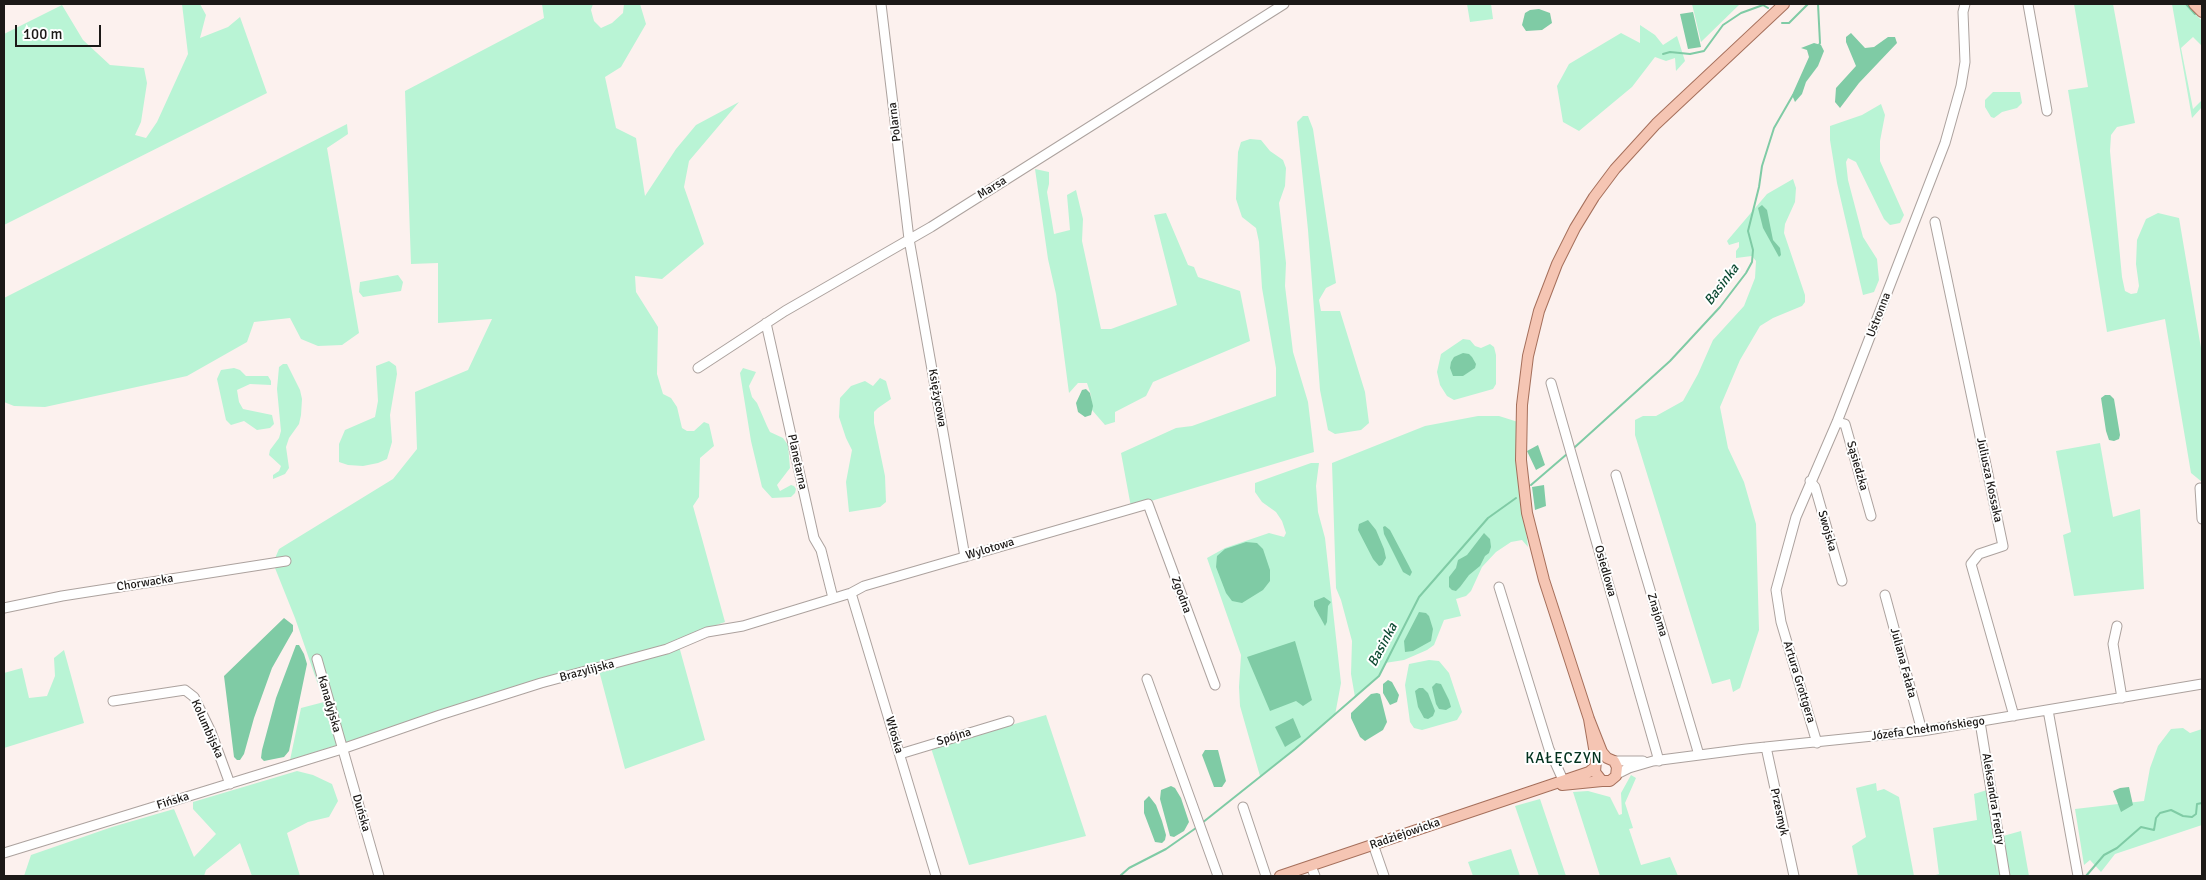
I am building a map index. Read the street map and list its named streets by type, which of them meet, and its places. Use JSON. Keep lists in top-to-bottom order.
{
  "streets": {
    "main road": ["Radziejowicka"],
    "street": [
      "Polarna",
      "Marsa",
      "Ustronna",
      "Księżycowa",
      "Planetarna",
      "Sąsiedzka",
      "Juliusza Kossaka",
      "Swojska",
      "Wylotowa",
      "Osiedlowa",
      "Chorwacka",
      "Zgodna",
      "Znajoma",
      "Juliana Fałata",
      "Brazylijska",
      "Artura Grottgera",
      "Kanadyjska",
      "Kolumbijska",
      "Józefa Chełmońskiego",
      "Włoska",
      "Spójna",
      "Aleksandra Fredry",
      "Fińska",
      "Przesmyk",
      "Duńska"
    ]
  },
  "crossings": [
    ["Polarna", "Marsa"],
    ["Polarna", "Księżycowa"],
    ["Marsa", "Księżycowa"],
    ["Marsa", "Planetarna"],
    ["Ustronna", "Sąsiedzka"],
    ["Ustronna", "Swojska"],
    ["Ustronna", "Artura Grottgera"],
    ["Księżycowa", "Wylotowa"],
    ["Planetarna", "Wylotowa"],
    ["Planetarna", "Brazylijska"],
    ["Juliusza Kossaka", "Józefa Chełmońskiego"],
    ["Wylotowa", "Zgodna"],
    ["Wylotowa", "Brazylijska"],
    ["Wylotowa", "Włoska"],
    ["Osiedlowa", "Józefa Chełmońskiego"],
    ["Znajoma", "Józefa Chełmońskiego"],
    ["Juliana Fałata", "Józefa Chełmońskiego"],
    ["Brazylijska", "Kanadyjska"],
    ["Brazylijska", "Fińska"],
    ["Brazylijska", "Duńska"],
    ["Artura Grottgera", "Józefa Chełmońskiego"],
    ["Kanadyjska", "Fińska"],
    ["Kanadyjska", "Duńska"],
    ["Kolumbijska", "Fińska"],
    ["Józefa Chełmońskiego", "Aleksandra Fredry"],
    ["Józefa Chełmońskiego", "Przesmyk"],
    ["Józefa Chełmońskiego", "Radziejowicka"],
    ["Włoska", "Spójna"],
    ["Fińska", "Duńska"]
  ],
  "districts": ["KAŁĘCZYN"],
  "water": ["Basinka"],
  "scale_bar": "100 m"
}
